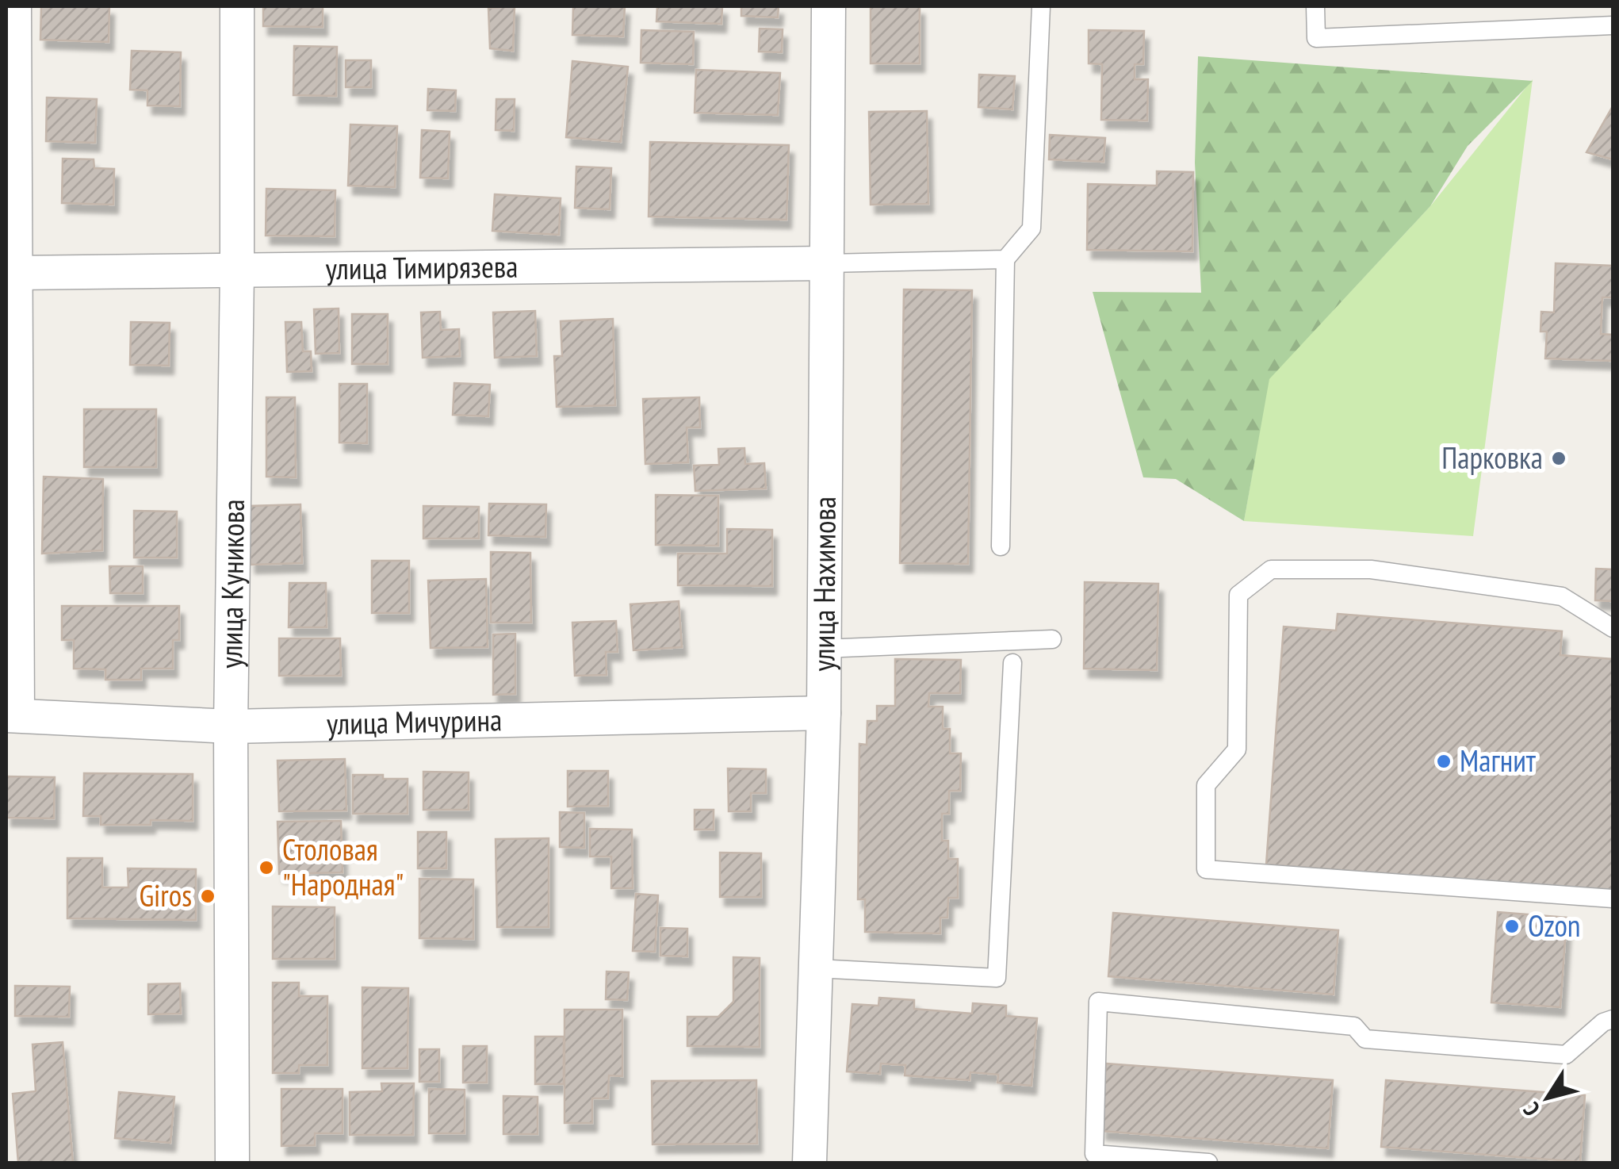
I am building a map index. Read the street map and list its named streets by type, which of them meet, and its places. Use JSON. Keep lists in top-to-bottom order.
{
  "streets": {
    "street": [
      "улица Тимирязева",
      "улица Куникова",
      "улица Нахимова",
      "улица Мичурина"
    ]
  },
  "crossings": [
    ["улица Тимирязева", "улица Куникова"],
    ["улица Тимирязева", "улица Нахимова"],
    ["улица Куникова", "улица Мичурина"],
    ["улица Нахимова", "улица Мичурина"]
  ],
  "places": [
    "Парковка",
    "Магнит",
    "Столовая \"Народная\"",
    "Giros",
    "Ozon"
  ],
  "north": "bottom left"
}
